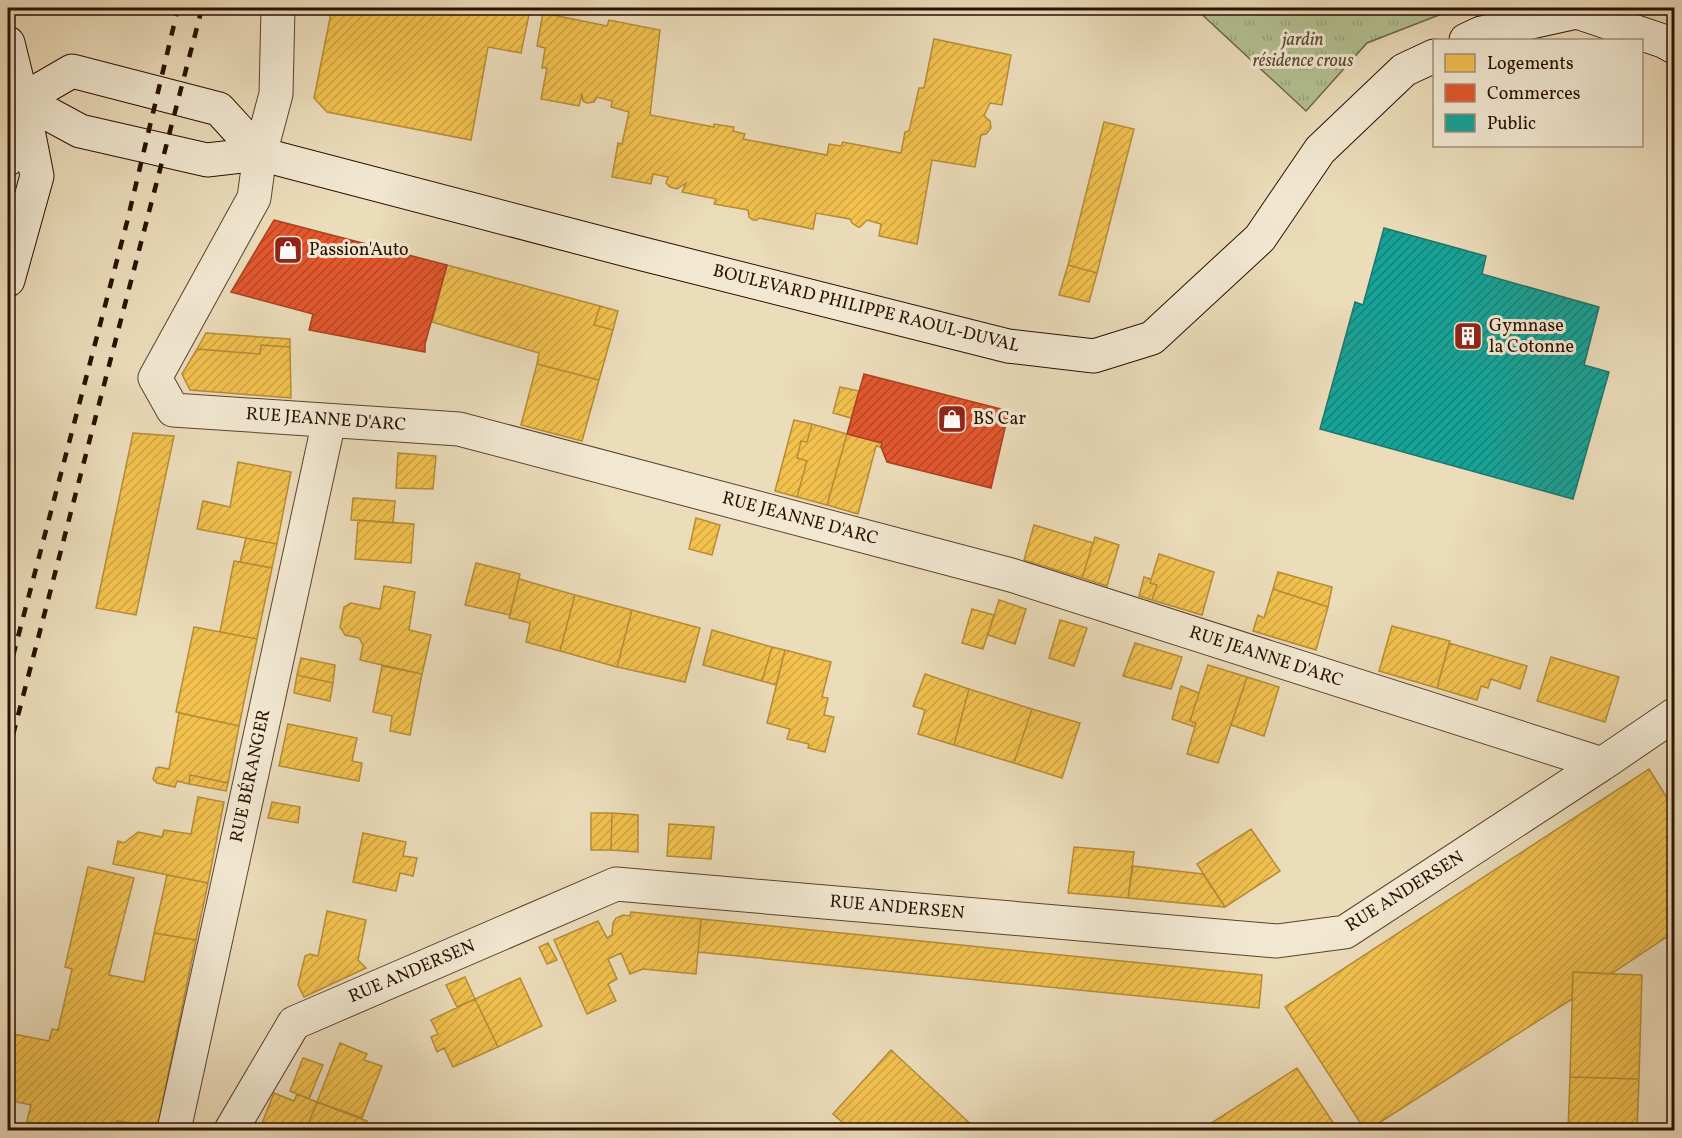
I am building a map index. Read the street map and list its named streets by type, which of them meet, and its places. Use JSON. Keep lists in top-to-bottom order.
{
  "streets": {
    "street": [
      "BOULEVARD PHILIPPE RAOUL-DUVAL",
      "RUE JEANNE D'ARC",
      "RUE BÉRANGER",
      "RUE ANDERSEN"
    ]
  },
  "crossings": [
    ["BOULEVARD PHILIPPE RAOUL-DUVAL", "RUE JEANNE D'ARC"],
    ["RUE JEANNE D'ARC", "RUE BÉRANGER"],
    ["RUE JEANNE D'ARC", "RUE ANDERSEN"]
  ],
  "parks": ["jardin résidence crous"],
  "places": {
    "shop": ["Passion'Auto", "BS Car"],
    "building": ["Gymnase la Cotonne"]
  },
  "legend": ["Logements", "Commerces", "Public"]
}
